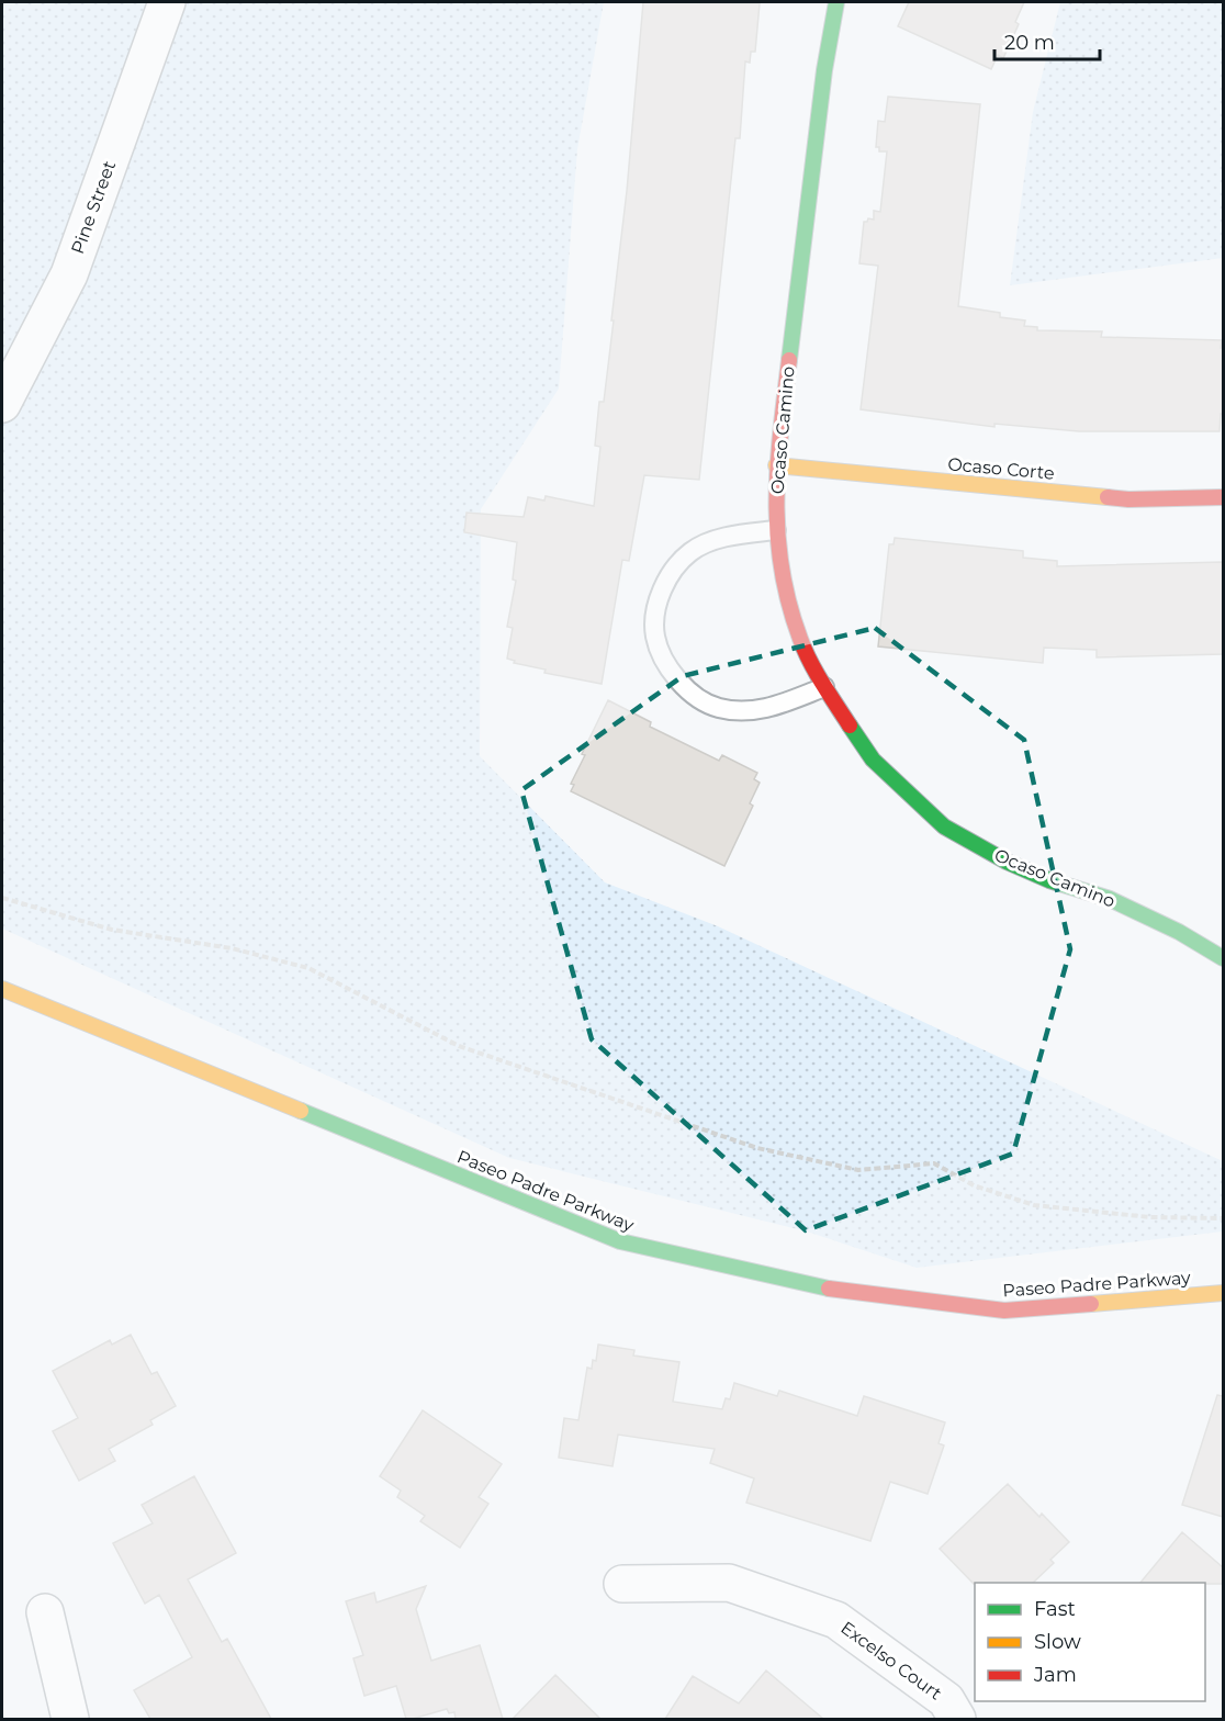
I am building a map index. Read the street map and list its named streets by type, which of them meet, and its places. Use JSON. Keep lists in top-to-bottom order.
{
  "streets": {
    "street": [
      "Pine Street",
      "Ocaso Camino",
      "Ocaso Corte",
      "Paseo Padre Parkway",
      "Excelso Court"
    ]
  },
  "crossings": [
    ["Ocaso Camino", "Ocaso Corte"]
  ],
  "legend": ["Fast", "Slow", "Jam"],
  "scale_bar": "20 m"
}
